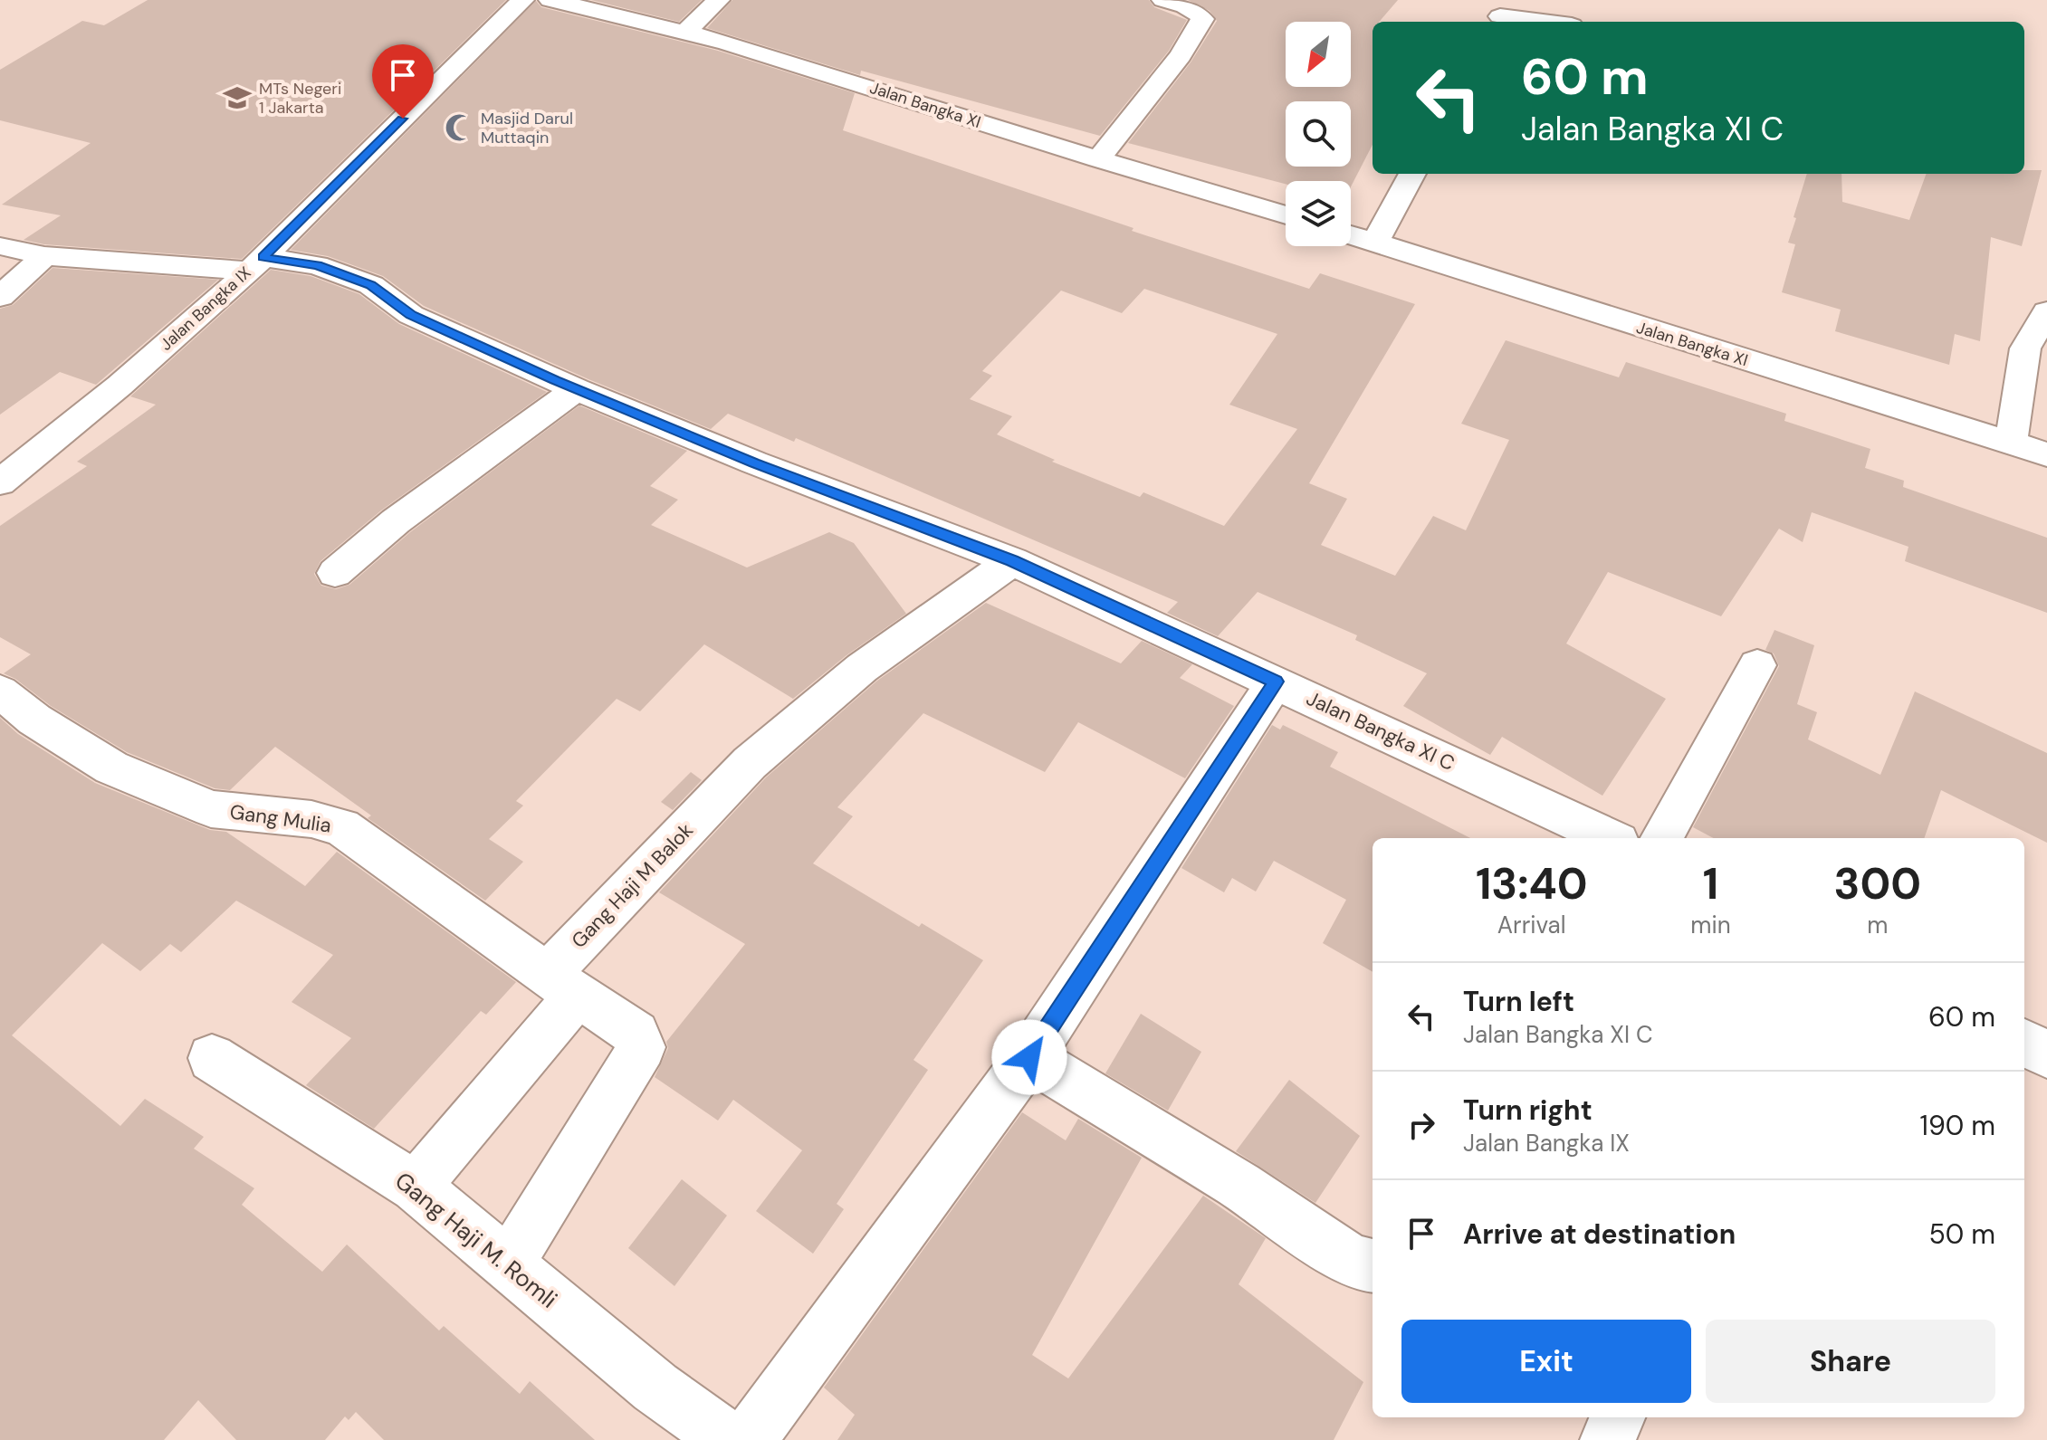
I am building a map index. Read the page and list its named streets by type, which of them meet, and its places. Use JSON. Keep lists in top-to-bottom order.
{
  "streets": {
    "street": [
      "Jalan Bangka XI",
      "Jalan Bangka IX",
      "Jalan Bangka XI C",
      "Gang Mulia",
      "Gang Haji M Balok",
      "Gang Haji M. Romli"
    ]
  },
  "crossings": [
    ["Jalan Bangka IX", "Jalan Bangka XI C"],
    ["Jalan Bangka XI C", "Gang Haji M Balok"],
    ["Gang Mulia", "Gang Haji M Balok"],
    ["Gang Haji M Balok", "Gang Haji M. Romli"]
  ],
  "places": {
    "school or university": ["MTs Negeri 1 Jakarta"],
    "mosque": ["Masjid Darul Muttaqin"]
  },
  "north": "bottom left",
  "page": {
    "turn": ["60 m", "Jalan Bangka XI C"],
    "eta": [
      "13:40",
      "Arrival",
      "1",
      "min",
      "300",
      "m"
    ],
    "list": [
      {
        "name": "Turn left",
        "note": "Jalan Bangka XI C",
        "value": "60 m"
      },
      {
        "name": "Turn right",
        "note": "Jalan Bangka IX",
        "value": "190 m"
      },
      {
        "name": "Arrive at destination",
        "value": "50 m"
      }
    ],
    "buttons": ["Exit", "Share"]
  }
}
